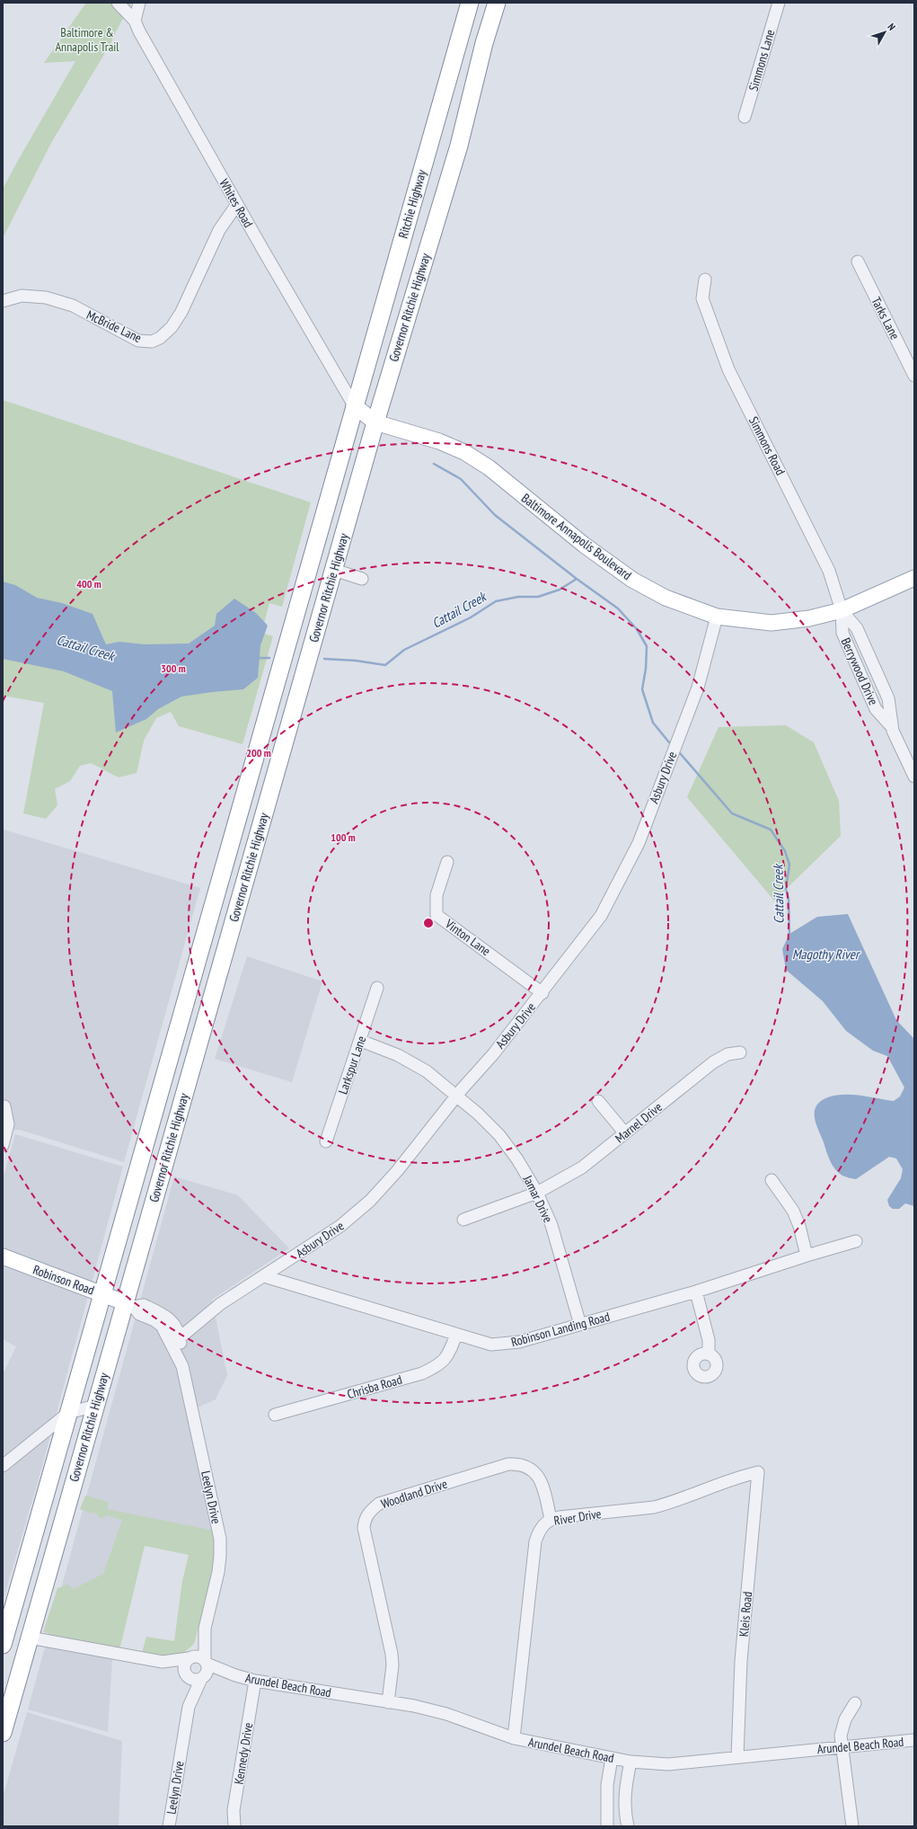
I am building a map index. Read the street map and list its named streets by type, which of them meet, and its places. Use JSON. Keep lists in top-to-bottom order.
{
  "streets": {
    "highway": ["Ritchie Highway", "Governor Ritchie Highway"],
    "main road": ["Baltimore Annapolis Boulevard", "Robinson Road"],
    "street": [
      "Simmons Lane",
      "Whites Road",
      "Tarks Lane",
      "McBride Lane",
      "Simmons Road",
      "Berrywood Drive",
      "Asbury Drive",
      "Vinton Lane",
      "Larkspur Lane",
      "Marnel Drive",
      "Jamar Drive",
      "Robinson Landing Road",
      "Chrisba Road",
      "Woodland Drive",
      "Leelyn Drive",
      "River Drive",
      "Kleis Road",
      "Arundel Beach Road",
      "Kennedy Drive"
    ]
  },
  "crossings": [
    ["Whites Road", "Ritchie Highway"],
    ["Whites Road", "Governor Ritchie Highway"],
    ["Whites Road", "McBride Lane"],
    ["Whites Road", "Baltimore Annapolis Boulevard"],
    ["Ritchie Highway", "Governor Ritchie Highway"],
    ["Ritchie Highway", "Baltimore Annapolis Boulevard"],
    ["Governor Ritchie Highway", "Baltimore Annapolis Boulevard"],
    ["Governor Ritchie Highway", "Robinson Road"],
    ["Governor Ritchie Highway", "Leelyn Drive"],
    ["Simmons Road", "Baltimore Annapolis Boulevard"],
    ["Simmons Road", "Berrywood Drive"],
    ["Baltimore Annapolis Boulevard", "Berrywood Drive"],
    ["Baltimore Annapolis Boulevard", "Asbury Drive"],
    ["Asbury Drive", "Vinton Lane"],
    ["Asbury Drive", "Jamar Drive"],
    ["Asbury Drive", "Robinson Landing Road"],
    ["Asbury Drive", "Leelyn Drive"],
    ["Larkspur Lane", "Jamar Drive"],
    ["Marnel Drive", "Jamar Drive"],
    ["Jamar Drive", "Robinson Landing Road"],
    ["Robinson Road", "Leelyn Drive"],
    ["Robinson Landing Road", "Chrisba Road"],
    ["Woodland Drive", "River Drive"],
    ["Woodland Drive", "Arundel Beach Road"],
    ["Leelyn Drive", "Arundel Beach Road"],
    ["River Drive", "Kleis Road"],
    ["River Drive", "Arundel Beach Road"],
    ["Kleis Road", "Arundel Beach Road"],
    ["Arundel Beach Road", "Kennedy Drive"]
  ],
  "water": ["Cattail Creek", "Magothy River"],
  "parks": ["Baltimore & Annapolis Trail"],
  "north": "top right",
  "rings": [
    "400 m",
    "300 m",
    "200 m",
    "100 m"
  ]
}
